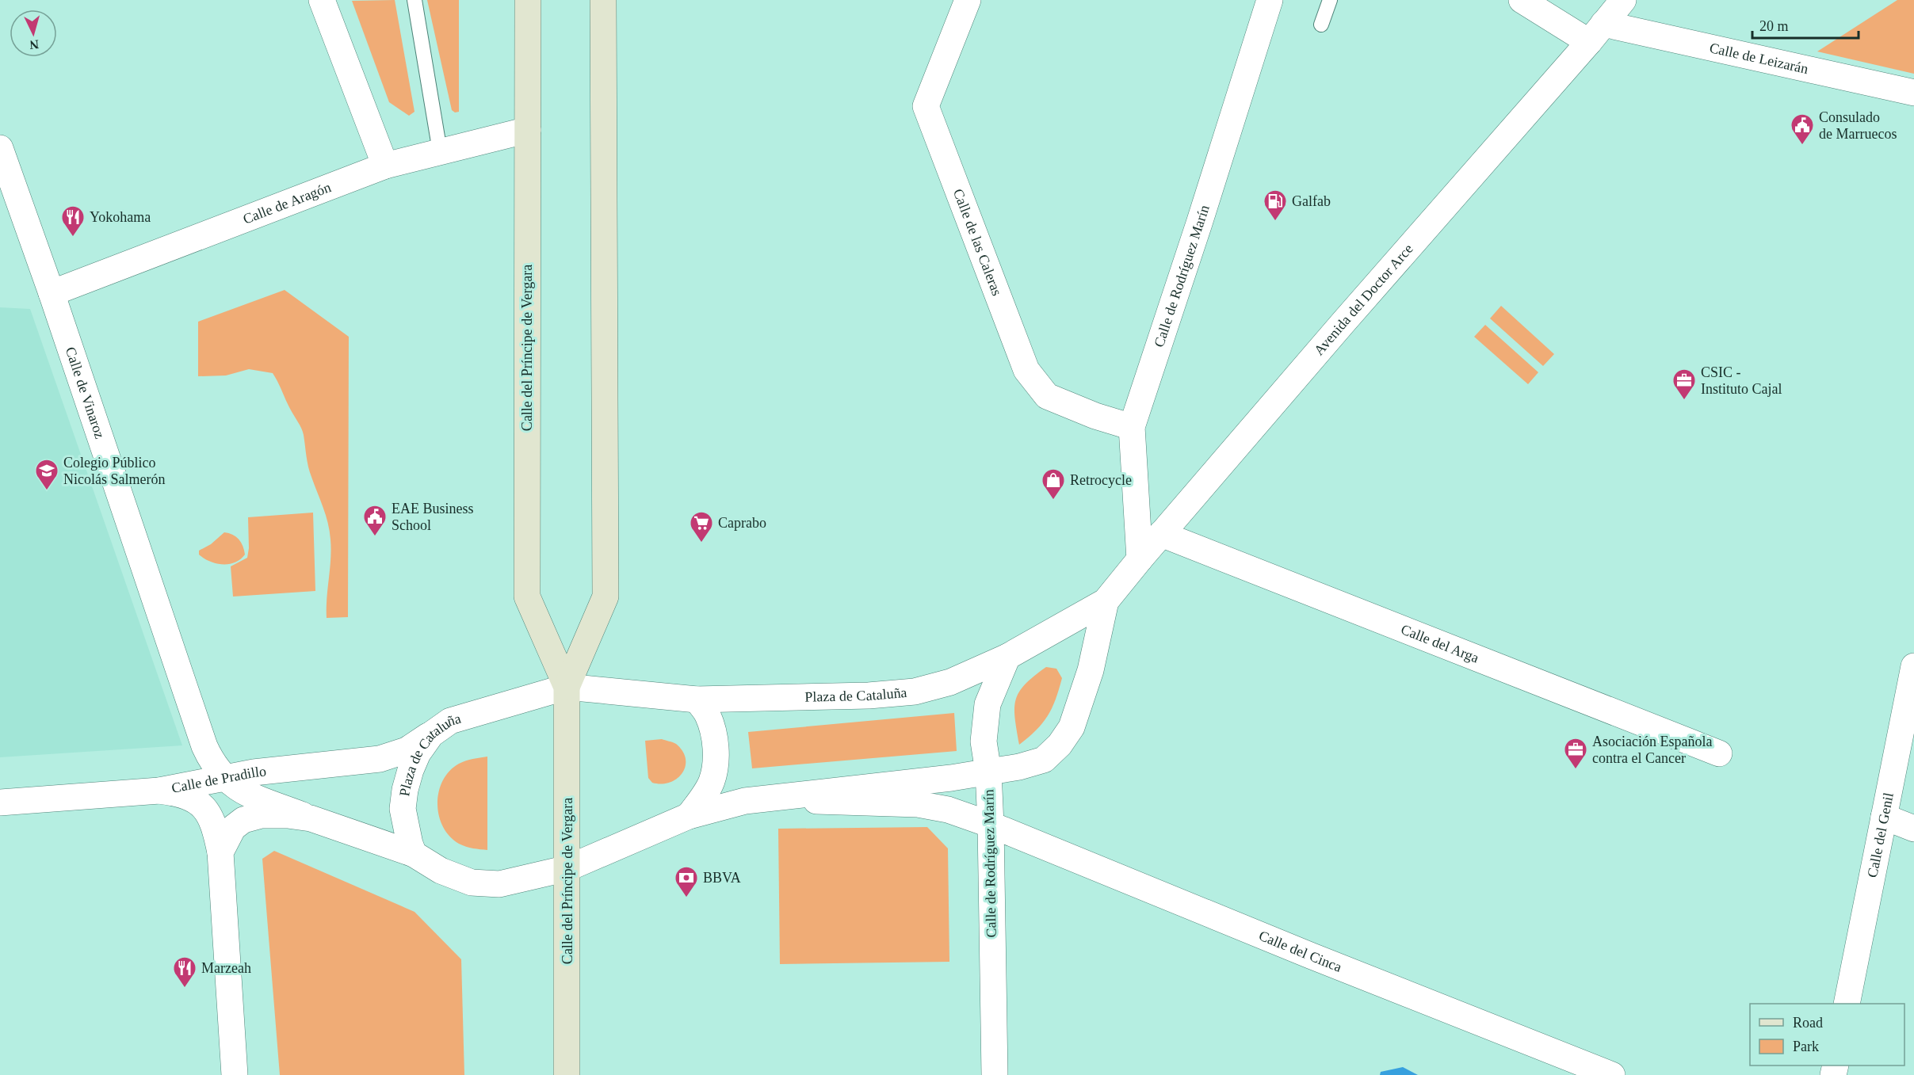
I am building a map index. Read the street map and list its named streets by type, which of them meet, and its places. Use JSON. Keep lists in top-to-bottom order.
{
  "streets": {
    "main road": ["Calle del Príncipe de Vergara"],
    "street": [
      "Calle de Leizarán",
      "Calle de Aragón",
      "Calle de las Caleras",
      "Calle de Rodríguez Marín",
      "Avenida del Doctor Arce",
      "Calle de Vinaroz",
      "Calle del Arga",
      "Plaza de Cataluña",
      "Calle de Pradillo",
      "Calle del Genil",
      "Calle del Cinca"
    ]
  },
  "crossings": [
    ["Calle de Leizarán", "Avenida del Doctor Arce"],
    ["Calle de Aragón", "Calle del Príncipe de Vergara"],
    ["Calle de Aragón", "Calle de Vinaroz"],
    ["Calle de las Caleras", "Calle de Rodríguez Marín"],
    ["Calle de Rodríguez Marín", "Avenida del Doctor Arce"],
    ["Calle de Rodríguez Marín", "Plaza de Cataluña"],
    ["Calle de Rodríguez Marín", "Calle del Cinca"],
    ["Avenida del Doctor Arce", "Calle del Arga"],
    ["Avenida del Doctor Arce", "Plaza de Cataluña"],
    ["Calle del Príncipe de Vergara", "Plaza de Cataluña"],
    ["Calle de Vinaroz", "Calle de Pradillo"],
    ["Plaza de Cataluña", "Calle de Pradillo"]
  ],
  "places": {
    "public building": ["Consulado de Marruecos", "EAE Business School"],
    "fuel station": ["Galfab"],
    "restaurant": ["Yokohama", "Marzeah"],
    "office": ["CSIC - Instituto Cajal", "Asociación Española contra el Cancer"],
    "school or university": ["Colegio Público Nicolás Salmerón"],
    "shop": ["Retrocycle"],
    "supermarket": ["Caprabo"],
    "bank": ["BBVA"]
  },
  "legend": ["Road", "Park"],
  "scale_bar": "20 m",
  "north": "bottom"
}
